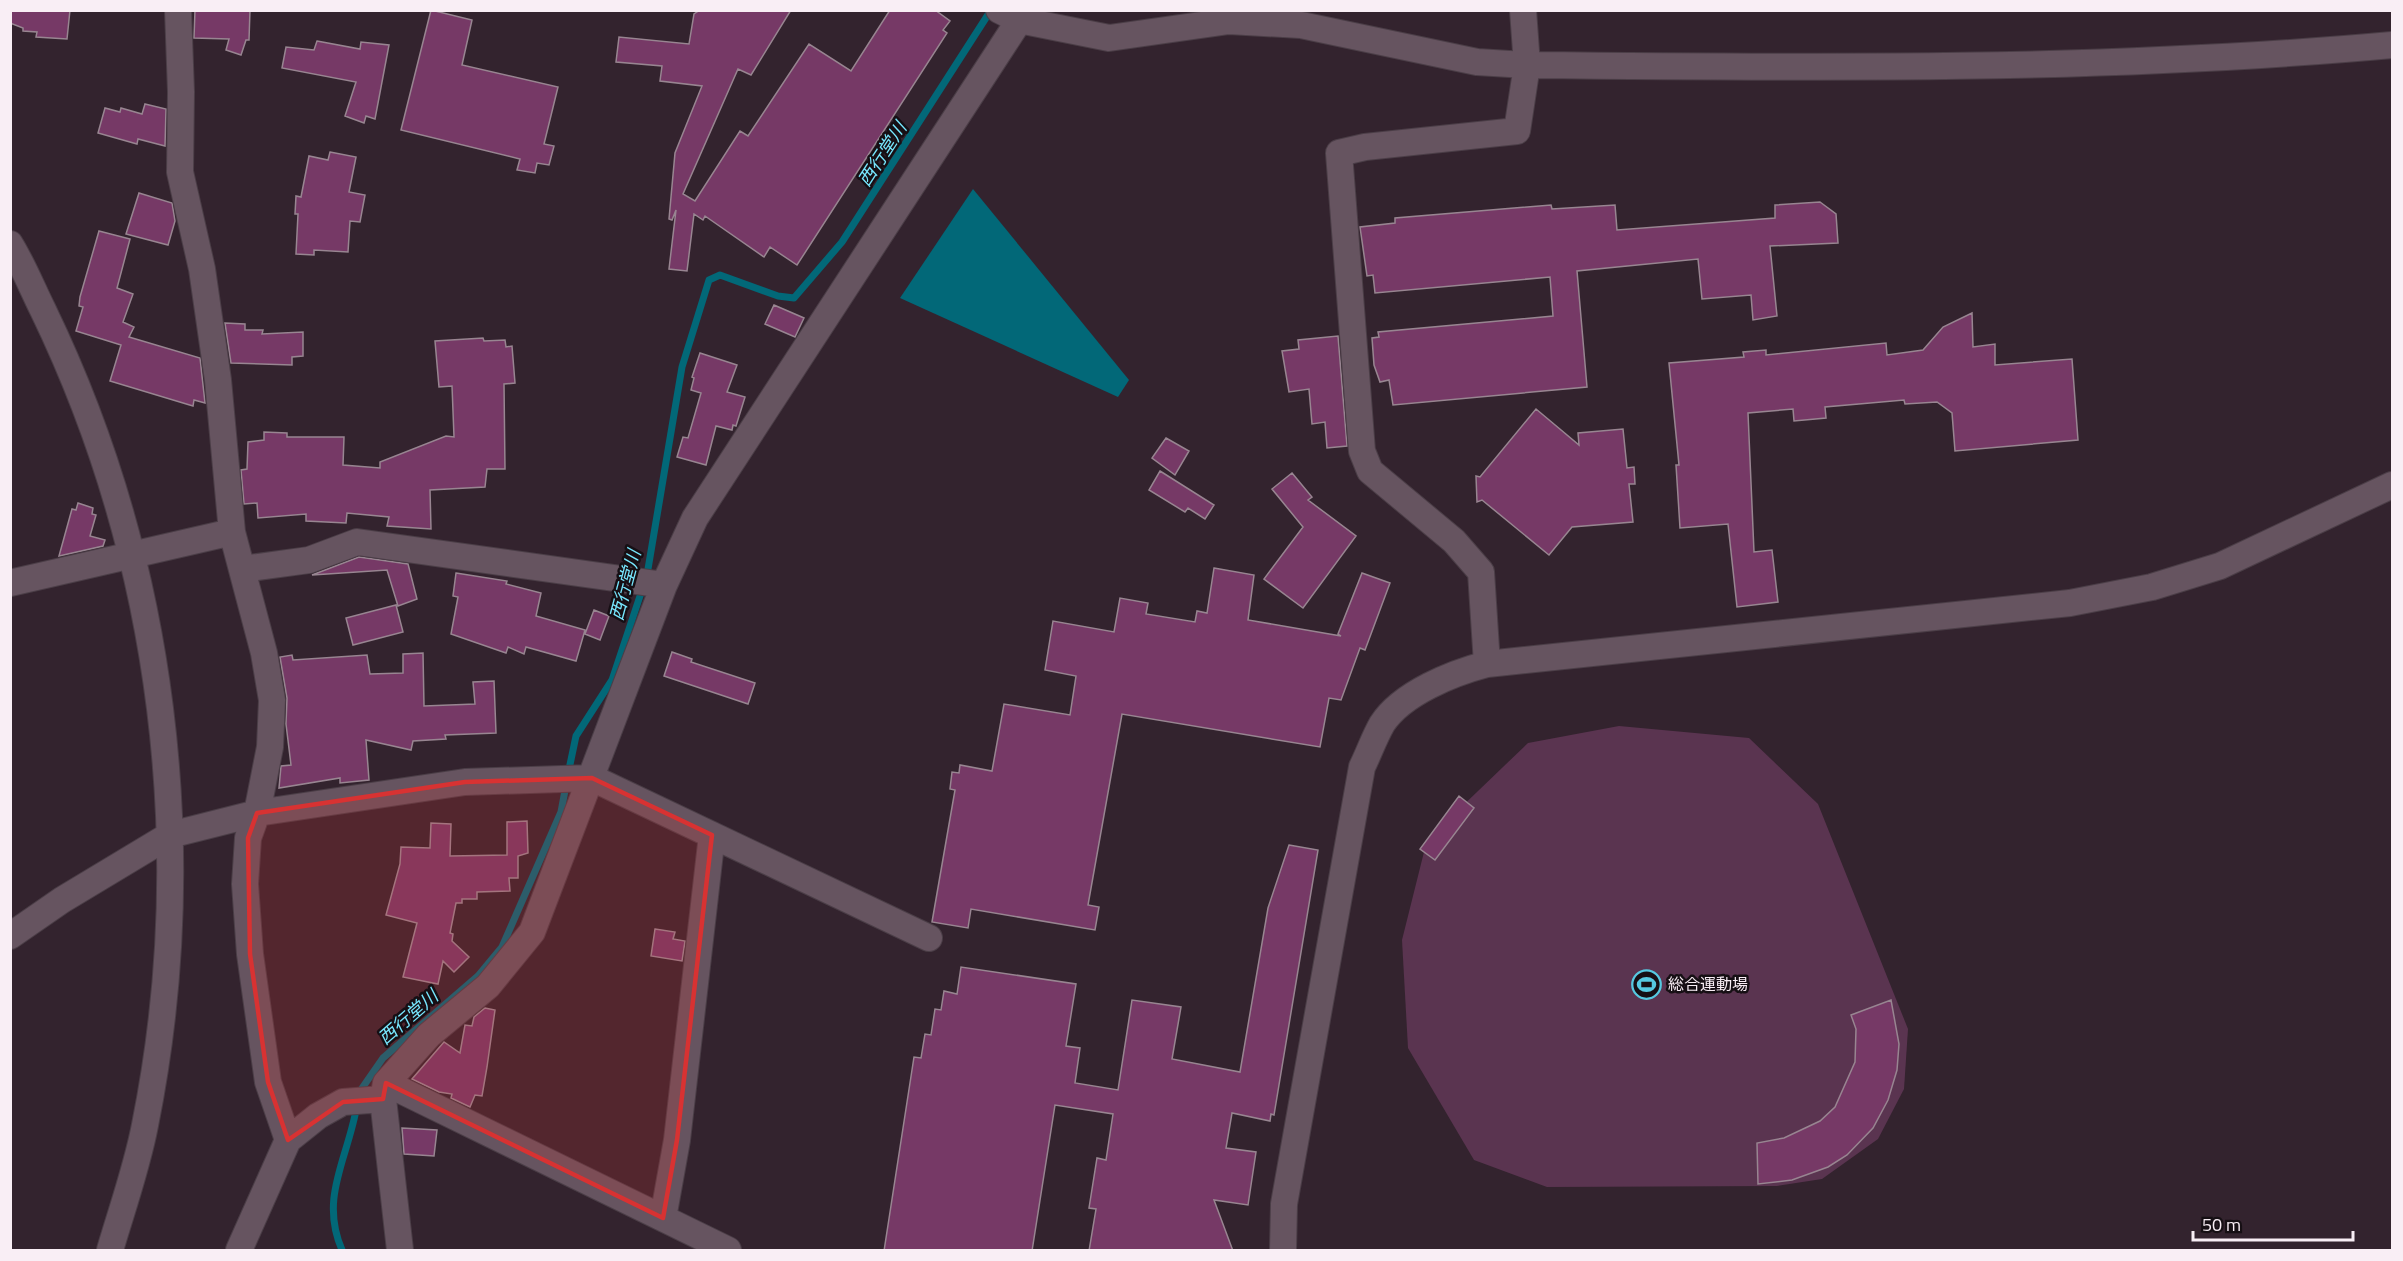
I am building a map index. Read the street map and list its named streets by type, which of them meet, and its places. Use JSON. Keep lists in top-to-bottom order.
{
  "water": ["西行堂川"],
  "places": {
    "sports": ["総合運動場"]
  },
  "scale_bar": "50 m"
}
